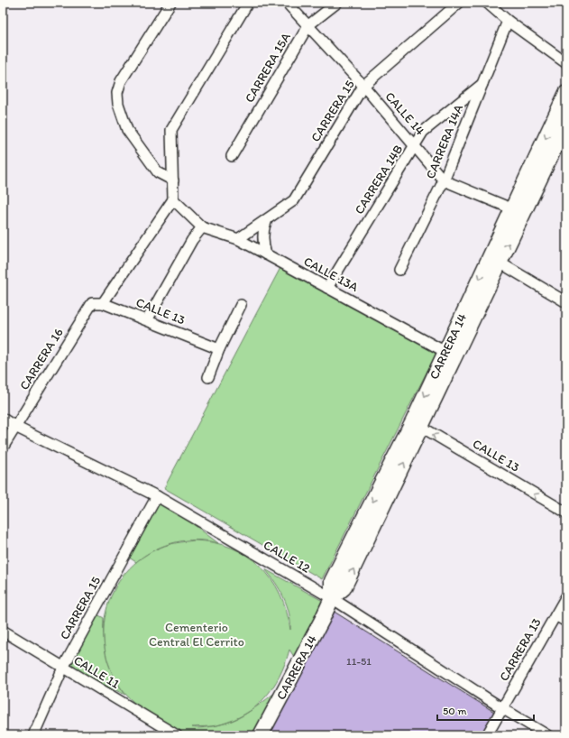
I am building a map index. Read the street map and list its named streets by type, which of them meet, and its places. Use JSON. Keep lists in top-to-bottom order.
{
  "streets": {
    "street": [
      "CARRERA 15A",
      "CARRERA 15",
      "CALLE 14",
      "CARRERA 14A",
      "CARRERA 14B",
      "CALLE 13A",
      "CALLE 13",
      "CARRERA 14",
      "CARRERA 16",
      "CALLE 12",
      "CARRERA 13",
      "CALLE 11"
    ]
  },
  "crossings": [
    ["CARRERA 15A", "CALLE 14"],
    ["CARRERA 15", "CALLE 14"],
    ["CARRERA 15", "CALLE 13A"],
    ["CARRERA 15", "CALLE 12"],
    ["CARRERA 15", "CALLE 11"],
    ["CALLE 14", "CARRERA 14A"],
    ["CALLE 14", "CARRERA 14B"],
    ["CALLE 14", "CARRERA 14"],
    ["CARRERA 14A", "CARRERA 14B"],
    ["CARRERA 14B", "CALLE 13A"],
    ["CALLE 13A", "CARRERA 14"],
    ["CALLE 13", "CARRERA 14"],
    ["CALLE 13", "CARRERA 16"],
    ["CARRERA 14", "CALLE 12"],
    ["CARRERA 16", "CALLE 12"],
    ["CALLE 12", "CARRERA 13"]
  ],
  "one_way": ["CALLE 13"],
  "parks": ["Cementerio Central El Cerrito"],
  "house_numbers": ["11-51"],
  "scale_bar": "50 m"
}
